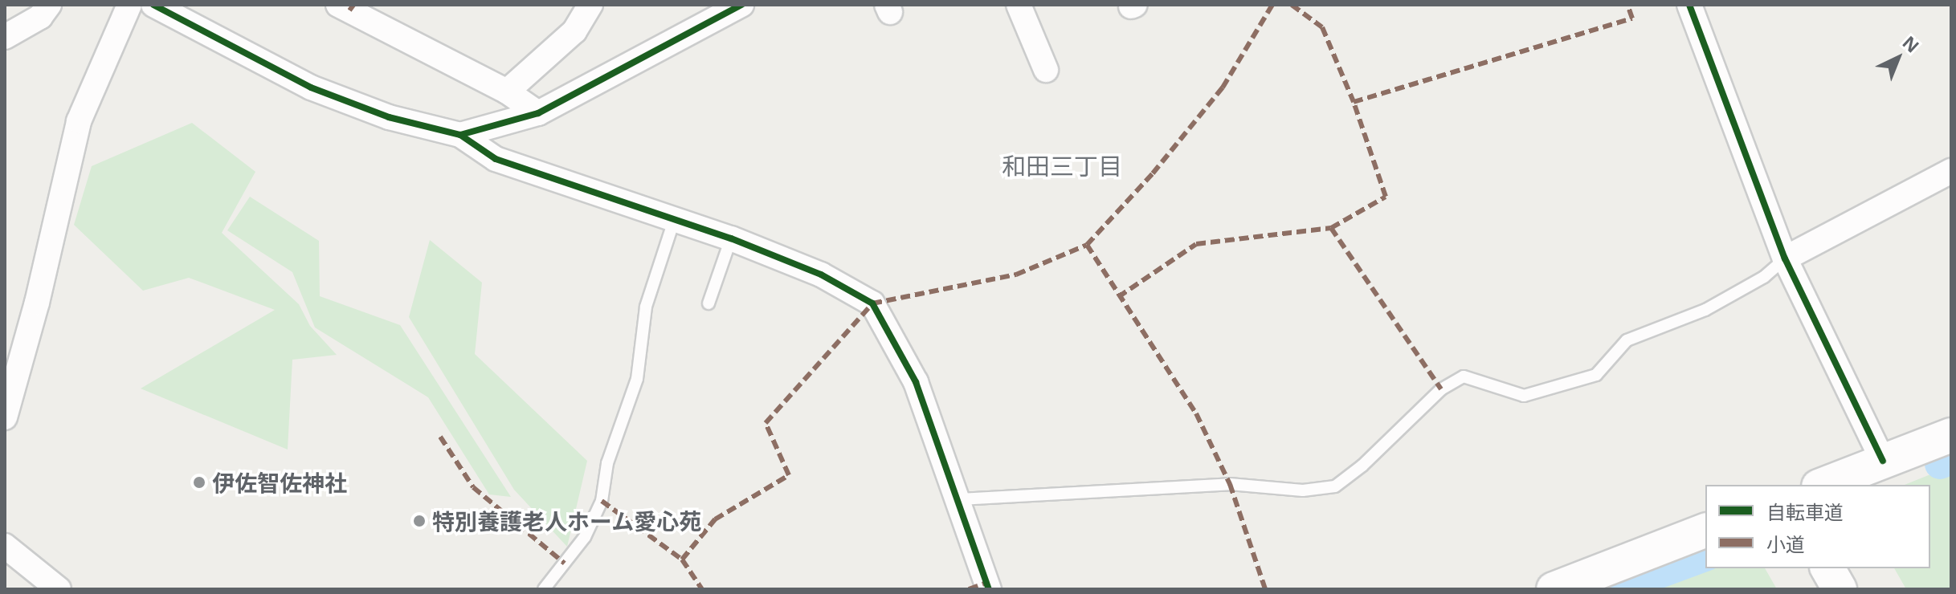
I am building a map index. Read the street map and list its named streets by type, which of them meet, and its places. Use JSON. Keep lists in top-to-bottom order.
{
  "districts": ["和田三丁目"],
  "places": ["伊佐智佐神社", "特別養護老人ホーム愛心苑"],
  "legend": ["自転車道", "小道"],
  "north": "top right"
}
